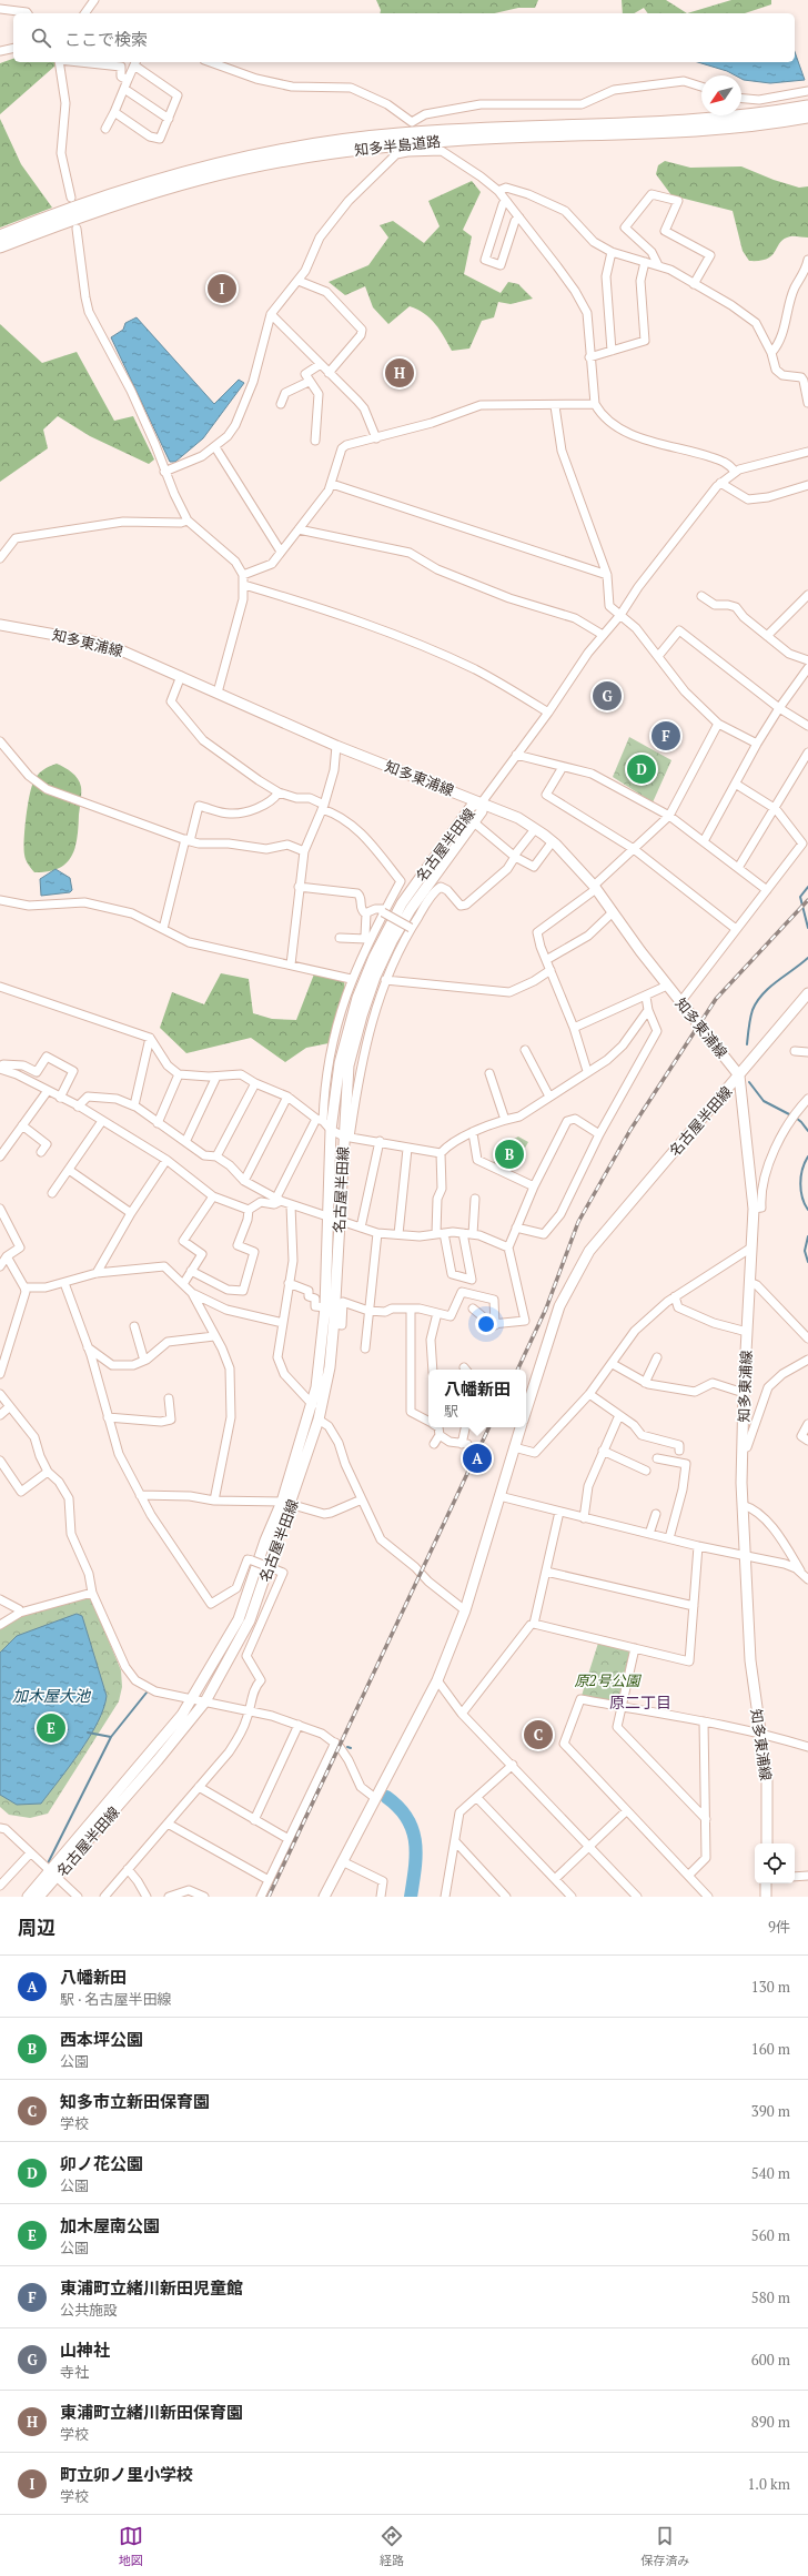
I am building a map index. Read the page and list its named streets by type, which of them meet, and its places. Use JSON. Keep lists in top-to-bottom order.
{
  "streets": {
    "highway": ["知多半島道路"],
    "main road": ["知多東浦線", "名古屋半田線"]
  },
  "crossings": [
    ["知多東浦線", "名古屋半田線"]
  ],
  "districts": ["原二丁目"],
  "water": ["加木屋大池"],
  "parks": ["原2号公園"],
  "north": "bottom left",
  "page": {
    "search": "ここで検索",
    "pins": [
      "I",
      "H",
      "G",
      "F",
      "D",
      "B",
      "A",
      "E",
      "C"
    ],
    "popup": ["八幡新田", "駅"],
    "heading": ["周辺", "9件"],
    "list": [
      {
        "mark": "A",
        "name": "八幡新田",
        "note": "駅 · 名古屋半田線",
        "value": "130 m"
      },
      {
        "mark": "B",
        "name": "西本坪公園",
        "note": "公園",
        "value": "160 m"
      },
      {
        "mark": "C",
        "name": "知多市立新田保育園",
        "note": "学校",
        "value": "390 m"
      },
      {
        "mark": "D",
        "name": "卯ノ花公園",
        "note": "公園",
        "value": "540 m"
      },
      {
        "mark": "E",
        "name": "加木屋南公園",
        "note": "公園",
        "value": "560 m"
      },
      {
        "mark": "F",
        "name": "東浦町立緒川新田児童館",
        "note": "公共施設",
        "value": "580 m"
      },
      {
        "mark": "G",
        "name": "山神社",
        "note": "寺社",
        "value": "600 m"
      },
      {
        "mark": "H",
        "name": "東浦町立緒川新田保育園",
        "note": "学校",
        "value": "890 m"
      },
      {
        "mark": "I",
        "name": "町立卯ノ里小学校",
        "note": "学校",
        "value": "1.0 km"
      }
    ],
    "nav": ["地図", "経路", "保存済み"]
  }
}
